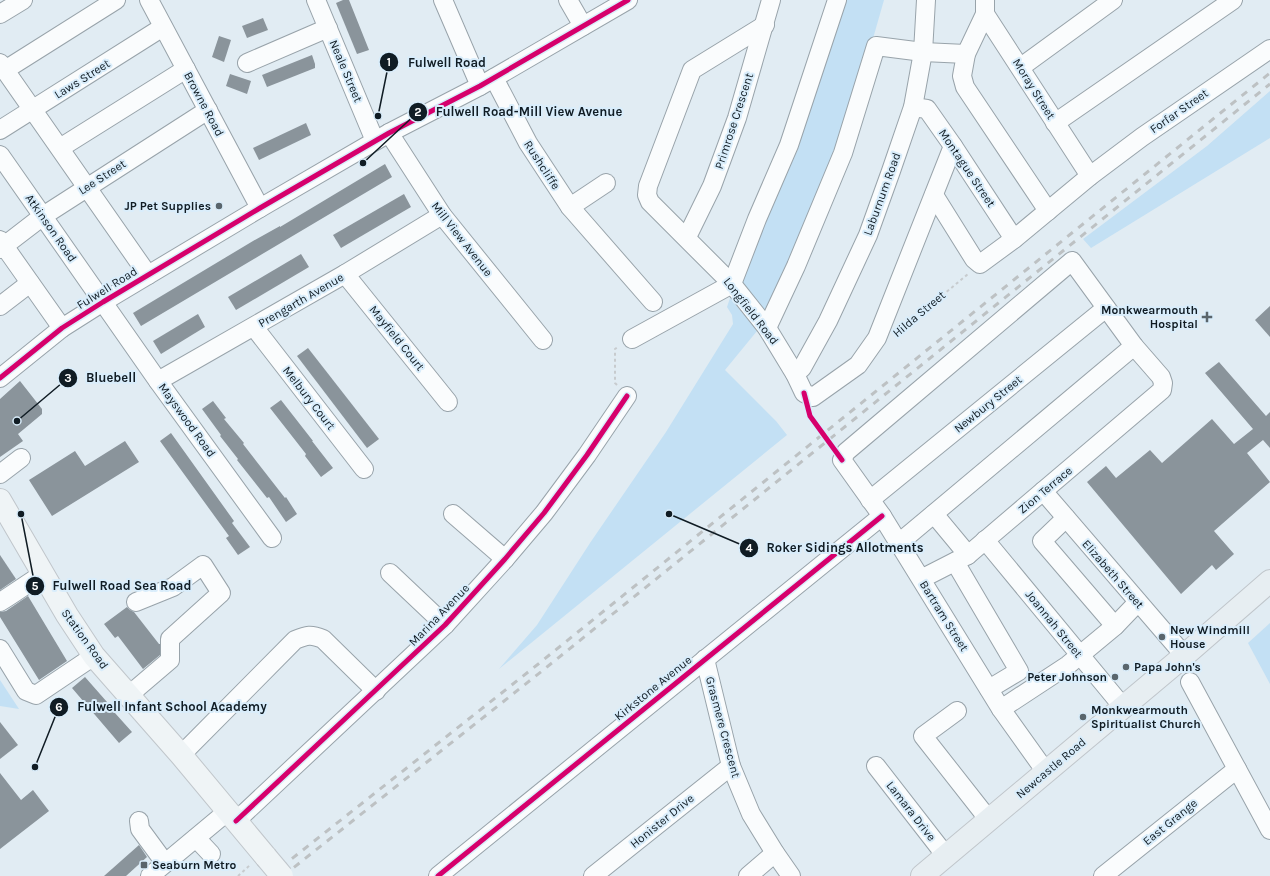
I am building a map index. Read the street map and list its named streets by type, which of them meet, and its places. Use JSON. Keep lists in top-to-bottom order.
{
  "streets": {
    "highway": ["Newcastle Road"],
    "main road": ["Station Road"],
    "street": [
      "Neale Street",
      "Laws Street",
      "Moray Street",
      "Browne Road",
      "Forfar Street",
      "Primrose Crescent",
      "Rushcliffe",
      "Montague Street",
      "Lee Street",
      "Laburnum Road",
      "Atkinson Road",
      "Mill View Avenue",
      "Fulwell Road",
      "Prengarth Avenue",
      "Longfield Road",
      "Mayfield Court",
      "Melbury Court",
      "Newbury Street",
      "Mayswood Road",
      "Zion Terrace",
      "Elizabeth Street",
      "Marina Avenue",
      "Bartram Street",
      "Joannah Street",
      "Kirkstone Avenue",
      "Grasmere Crescent",
      "Lamara Drive",
      "Honister Drive",
      "East Grange"
    ],
    "path": ["Hilda Street"]
  },
  "crossings": [
    ["Neale Street", "Mill View Avenue"],
    ["Neale Street", "Fulwell Road"],
    ["Laws Street", "Browne Road"],
    ["Moray Street", "Forfar Street"],
    ["Browne Road", "Lee Street"],
    ["Browne Road", "Fulwell Road"],
    ["Forfar Street", "Montague Street"],
    ["Forfar Street", "Hilda Street"],
    ["Primrose Crescent", "Longfield Road"],
    ["Rushcliffe", "Fulwell Road"],
    ["Montague Street", "Laburnum Road"],
    ["Lee Street", "Atkinson Road"],
    ["Laburnum Road", "Longfield Road"],
    ["Atkinson Road", "Fulwell Road"],
    ["Atkinson Road", "Mayswood Road"],
    ["Mill View Avenue", "Fulwell Road"],
    ["Mill View Avenue", "Prengarth Avenue"],
    ["Fulwell Road", "Mayswood Road"],
    ["Prengarth Avenue", "Mayfield Court"],
    ["Prengarth Avenue", "Melbury Court"],
    ["Prengarth Avenue", "Mayswood Road"],
    ["Newbury Street", "Bartram Street"],
    ["Zion Terrace", "Elizabeth Street"],
    ["Zion Terrace", "Bartram Street"],
    ["Zion Terrace", "Joannah Street"],
    ["Elizabeth Street", "Newcastle Road"],
    ["Marina Avenue", "Station Road"],
    ["Bartram Street", "Kirkstone Avenue"],
    ["Bartram Street", "Newcastle Road"],
    ["Joannah Street", "Newcastle Road"],
    ["Kirkstone Avenue", "Grasmere Crescent"],
    ["Grasmere Crescent", "Honister Drive"],
    ["Newcastle Road", "Lamara Drive"]
  ],
  "places": {
    "other": [
      "Fulwell Road",
      "Fulwell Road-Mill View Avenue",
      "JP Pet Supplies",
      "Bluebell",
      "Fulwell Road Sea Road",
      "Roker Sidings Allotments",
      "New Windmill House",
      "Papa John's",
      "Peter Johnson",
      "Monkwearmouth Spiritualist Church",
      "Fulwell Infant School Academy"
    ],
    "health": ["Monkwearmouth Hospital"],
    "transit": ["Seaburn Metro"]
  }
}
